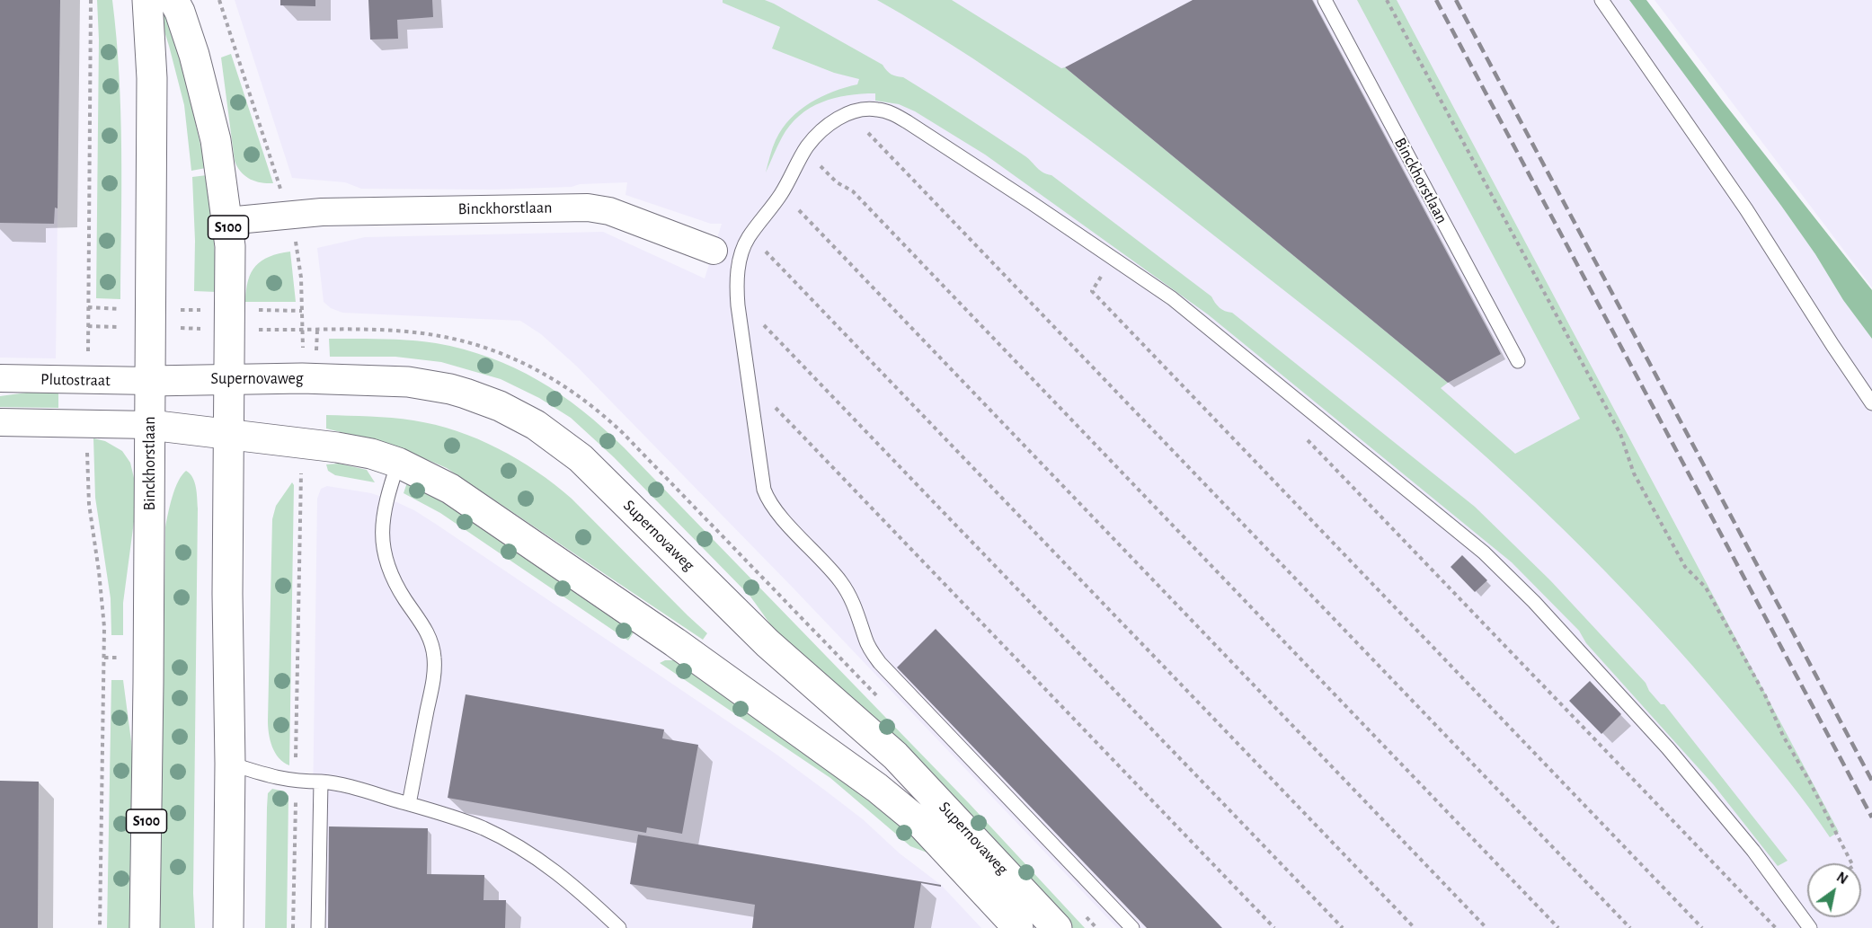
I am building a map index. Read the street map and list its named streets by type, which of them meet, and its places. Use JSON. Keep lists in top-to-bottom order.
{
  "streets": {
    "main road": ["Binckhorstlaan", "S100", "Supernovaweg"],
    "street": ["Plutostraat"]
  },
  "crossings": [
    ["Binckhorstlaan", "S100"],
    ["Binckhorstlaan", "Supernovaweg"],
    ["Binckhorstlaan", "Plutostraat"],
    ["S100", "Supernovaweg"],
    ["Supernovaweg", "Plutostraat"]
  ],
  "north": "top right"
}
